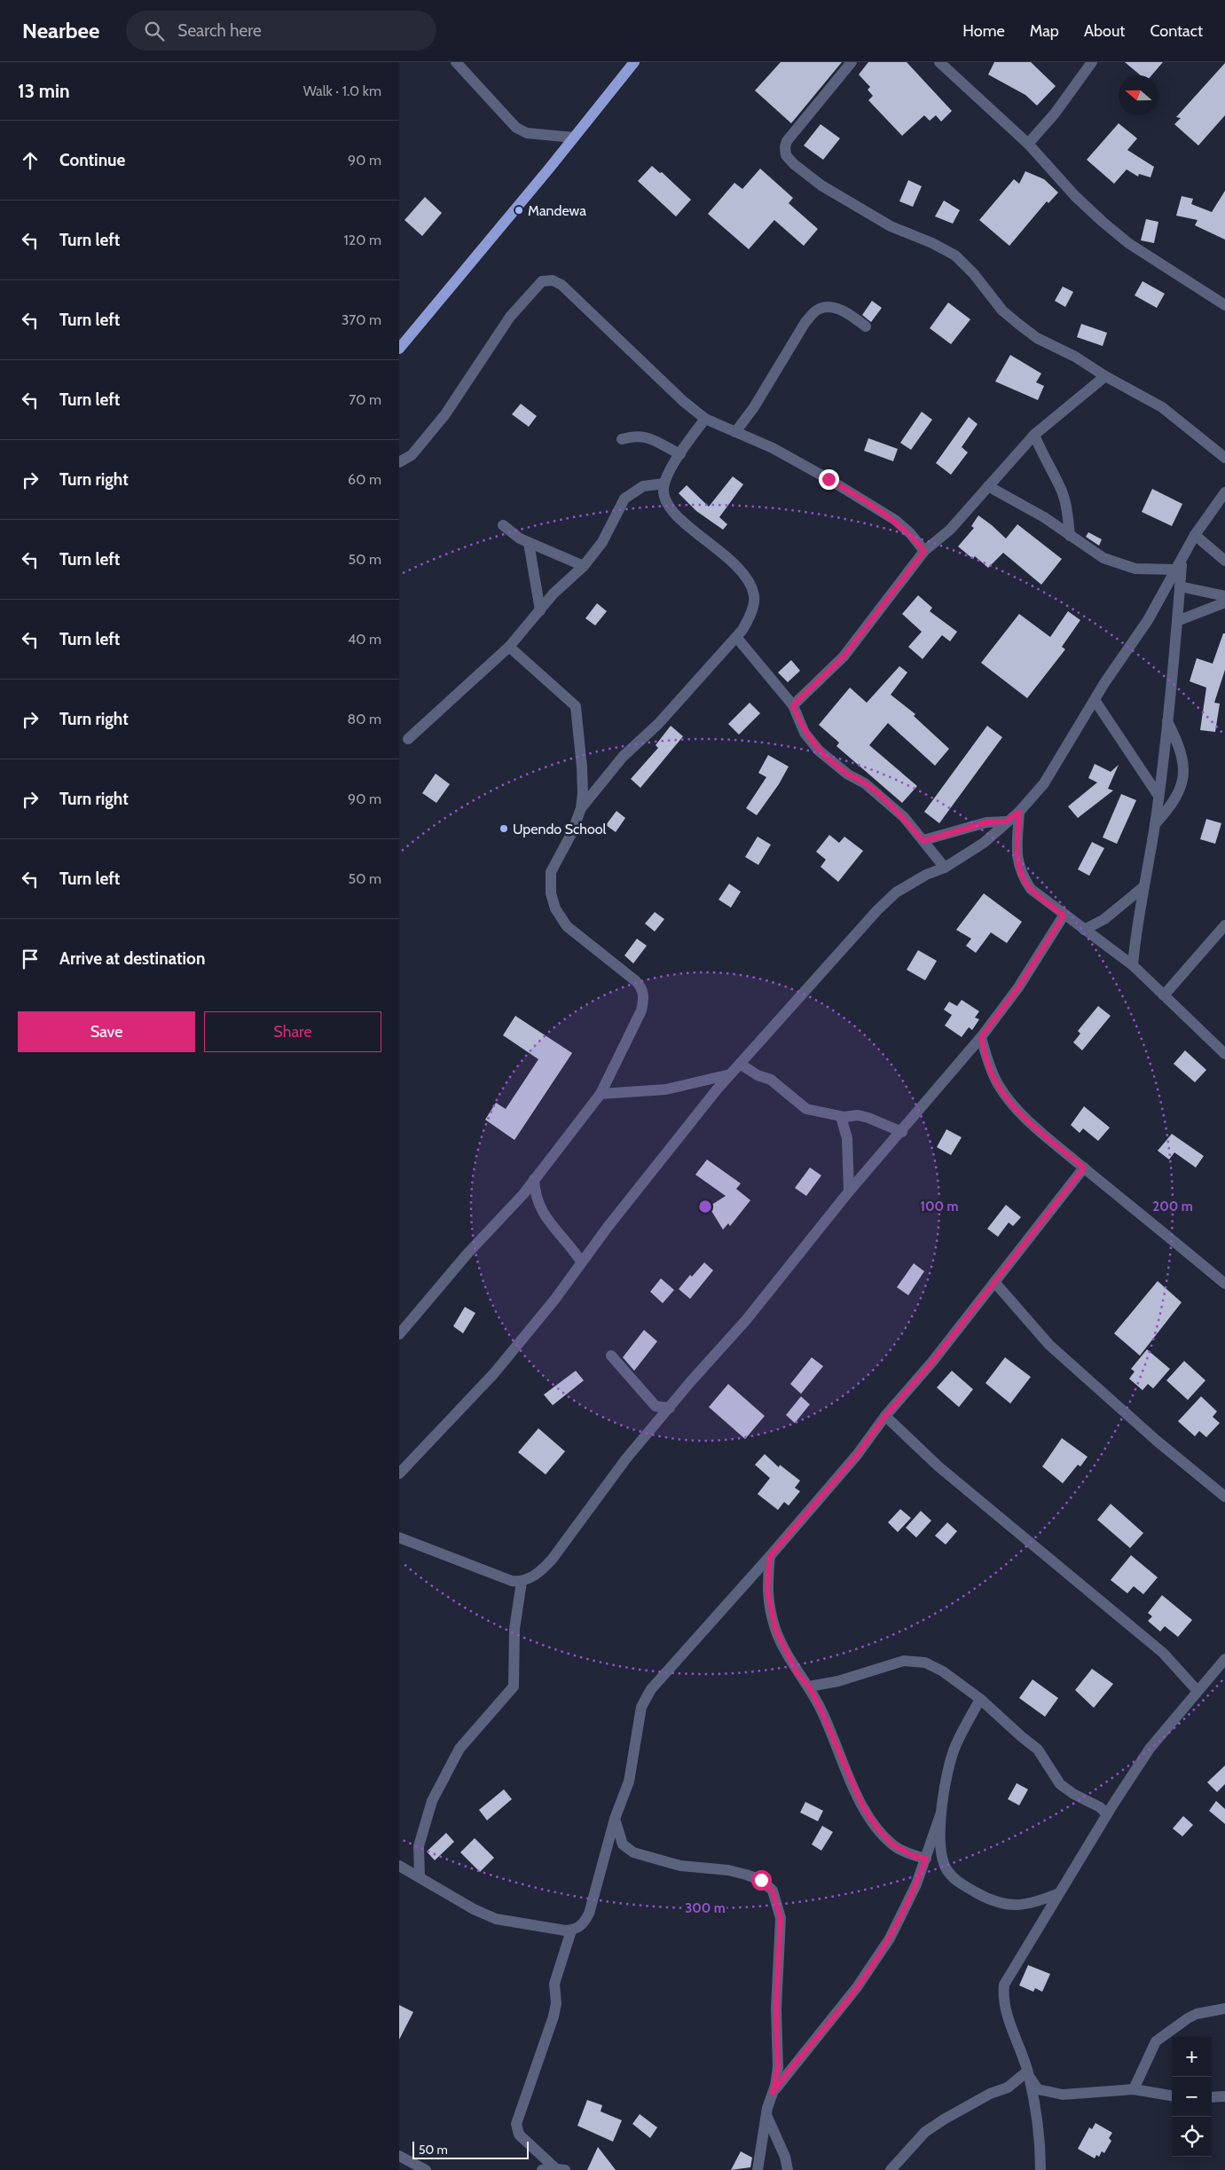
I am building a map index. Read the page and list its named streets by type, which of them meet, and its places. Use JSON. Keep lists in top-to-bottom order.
{
  "places": ["Mandewa", "Upendo School"],
  "scale_bar": "50 m",
  "north": "left",
  "page": {
    "header": "Nearbee",
    "search": "Search here",
    "nav": [
      "Home",
      "Map",
      "About",
      "Contact"
    ],
    "heading": ["13 min", "Walk · 1.0 km"],
    "list": [
      ["Continue", "90 m"],
      ["Turn left", "120 m"],
      ["Turn left", "370 m"],
      ["Turn left", "70 m"],
      ["Turn right", "60 m"],
      ["Turn left", "50 m"],
      ["Turn left", "40 m"],
      ["Turn right", "80 m"],
      ["Turn right", "90 m"],
      ["Turn left", "50 m"],
      "Arrive at destination"
    ],
    "buttons": ["Save", "Share"],
    "map_buttons": ["+", "−"],
    "scale": "50 m"
  },
  "rings": ["100 m", "200 m", "300 m"]
}
